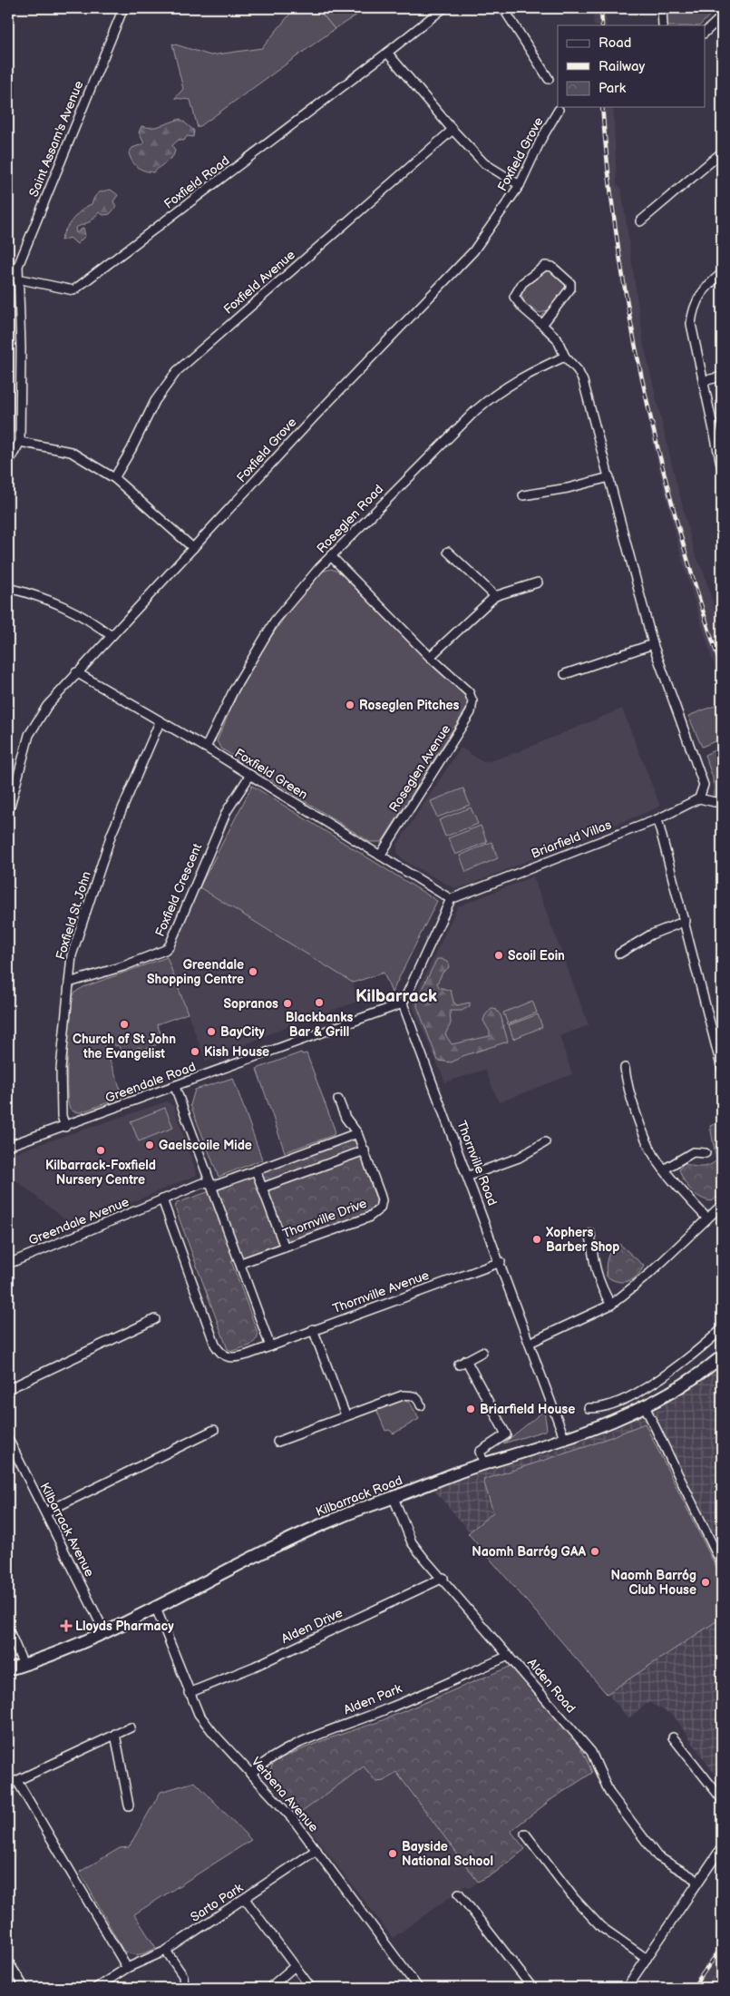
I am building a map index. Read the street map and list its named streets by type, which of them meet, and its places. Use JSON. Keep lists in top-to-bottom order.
{
  "streets": {
    "main road": ["Kilbarrack Road"],
    "street": [
      "Saint Assam's Avenue",
      "Foxfield Grove",
      "Foxfield Road",
      "Foxfield Avenue",
      "Roseglen Road",
      "Roseglen Avenue",
      "Foxfield Green",
      "Briarfield Villas",
      "Foxfield Crescent",
      "Foxfield St. John",
      "Greendale Road",
      "Thornville Road",
      "Thornville Drive",
      "Greendale Avenue",
      "Thornville Avenue",
      "Kilbarrack Avenue",
      "Alden Drive",
      "Alden Road",
      "Alden Park",
      "Verbena Avenue",
      "Sarto Park"
    ]
  },
  "crossings": [
    ["Saint Assam's Avenue", "Foxfield Road"],
    ["Foxfield Grove", "Foxfield Green"],
    ["Roseglen Road", "Roseglen Avenue"],
    ["Roseglen Road", "Foxfield Green"],
    ["Roseglen Avenue", "Foxfield Green"],
    ["Foxfield Green", "Briarfield Villas"],
    ["Foxfield Green", "Foxfield Crescent"],
    ["Foxfield Green", "Foxfield St. John"],
    ["Foxfield Crescent", "Foxfield St. John"],
    ["Foxfield St. John", "Greendale Road"],
    ["Greendale Road", "Thornville Road"],
    ["Thornville Road", "Thornville Avenue"],
    ["Thornville Road", "Kilbarrack Road"],
    ["Thornville Drive", "Greendale Avenue"],
    ["Greendale Avenue", "Thornville Avenue"],
    ["Kilbarrack Road", "Kilbarrack Avenue"],
    ["Kilbarrack Road", "Alden Road"],
    ["Kilbarrack Road", "Verbena Avenue"],
    ["Alden Drive", "Alden Road"],
    ["Alden Drive", "Verbena Avenue"],
    ["Alden Road", "Alden Park"],
    ["Alden Park", "Verbena Avenue"],
    ["Verbena Avenue", "Sarto Park"]
  ],
  "districts": ["Kilbarrack"],
  "places": {
    "other": [
      "Roseglen Pitches",
      "Scoil Eoin",
      "Greendale Shopping Centre",
      "Blackbanks Bar & Grill",
      "Sopranos",
      "Church of St John the Evangelist",
      "BayCity",
      "Kish House",
      "Gaelscoile Mide",
      "Kilbarrack-Foxfield Nursery Centre",
      "Xophers Barber Shop",
      "Briarfield House",
      "Naomh Barróg GAA",
      "Naomh Barróg Club House",
      "Bayside National School"
    ],
    "health": ["Lloyds Pharmacy"]
  },
  "legend": ["Road", "Railway", "Park"]
}
